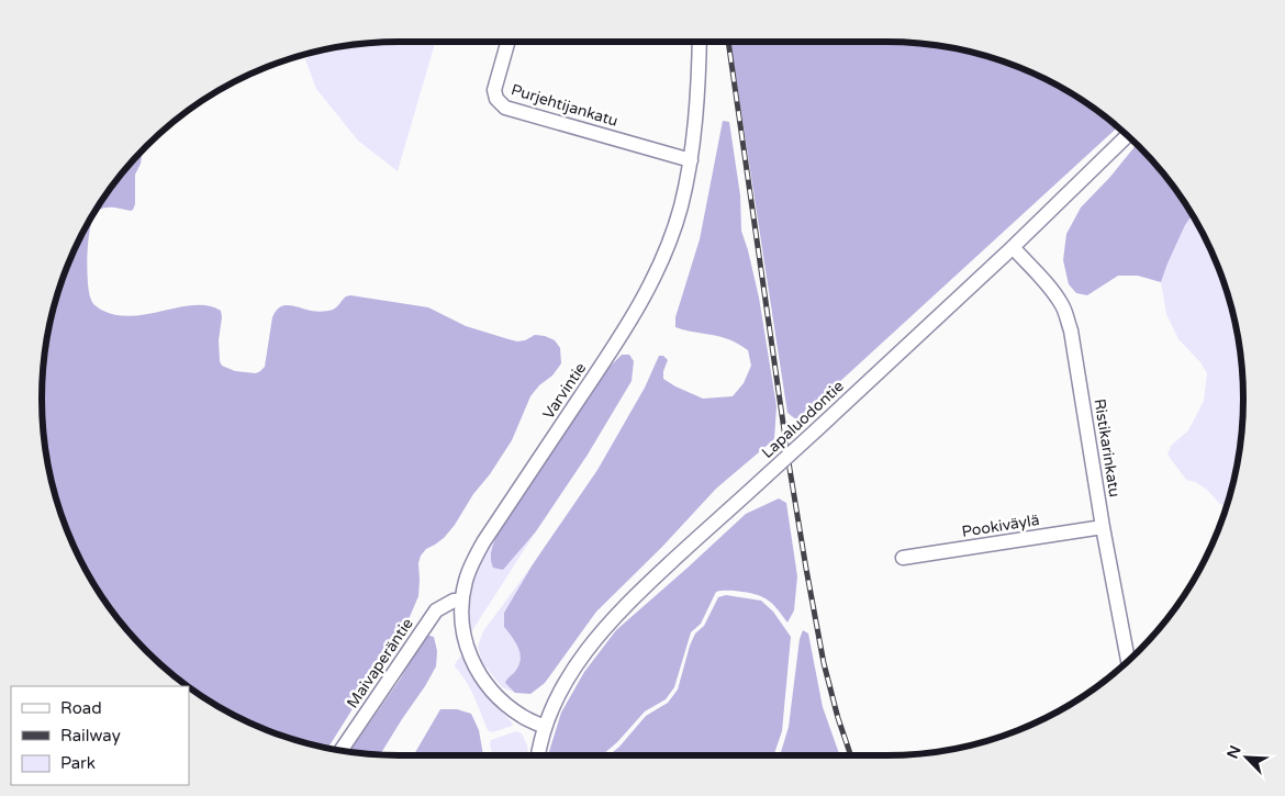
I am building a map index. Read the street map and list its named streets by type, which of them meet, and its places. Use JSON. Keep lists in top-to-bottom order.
{
  "streets": {
    "street": [
      "Purjehtijankatu",
      "Varvintie",
      "Lapaluodontie",
      "Ristikarinkatu",
      "Pookiväylä",
      "Maivaperäntie"
    ]
  },
  "crossings": [
    ["Purjehtijankatu", "Varvintie"],
    ["Varvintie", "Lapaluodontie"],
    ["Varvintie", "Maivaperäntie"],
    ["Lapaluodontie", "Ristikarinkatu"],
    ["Ristikarinkatu", "Pookiväylä"]
  ],
  "legend": ["Road", "Railway", "Park"],
  "north": "top left"
}
